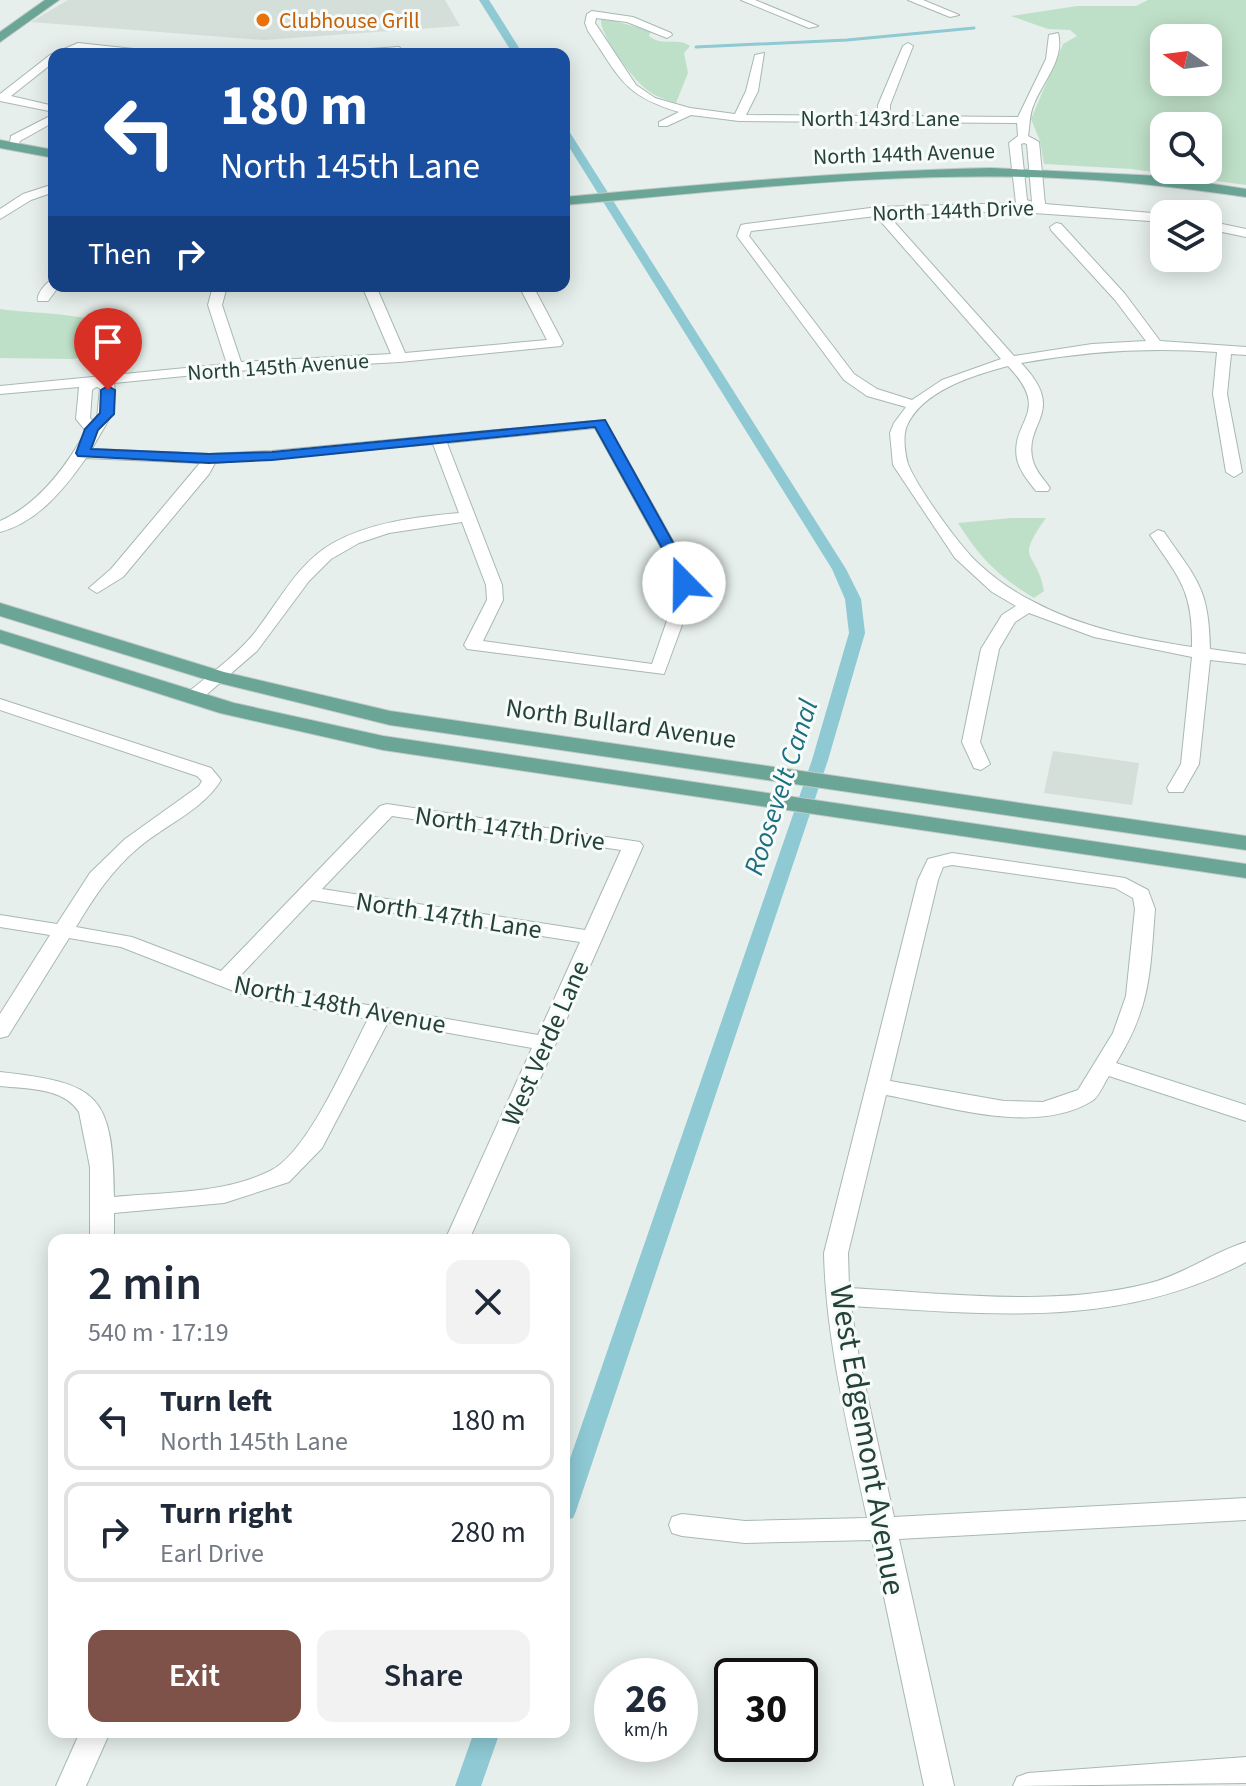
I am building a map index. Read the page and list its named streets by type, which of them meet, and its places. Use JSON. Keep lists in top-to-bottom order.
{
  "streets": {
    "main road": ["North 144th Avenue", "North Bullard Avenue"],
    "street": [
      "North 143rd Lane",
      "North 144th Drive",
      "North 145th Avenue",
      "North 147th Drive",
      "North 147th Lane",
      "North 148th Avenue",
      "West Verde Lane",
      "West Edgemont Avenue"
    ]
  },
  "crossings": [
    ["North 147th Drive", "North 147th Lane"],
    ["North 147th Drive", "West Verde Lane"],
    ["North 147th Lane", "West Verde Lane"],
    ["North 148th Avenue", "West Verde Lane"]
  ],
  "water": ["Roosevelt Canal"],
  "places": ["Clubhouse Grill"],
  "north": "left",
  "page": {
    "turn": ["180 m", "North 145th Lane"],
    "then": "Then",
    "heading": ["2 min", "540 m · 17:19"],
    "list": [
      {
        "name": "Turn left",
        "note": "North 145th Lane",
        "value": "180 m"
      },
      {
        "name": "Turn right",
        "note": "Earl Drive",
        "value": "280 m"
      }
    ],
    "buttons": ["Exit", "Share"],
    "speed": "26 km/h",
    "limit": "30"
  }
}
